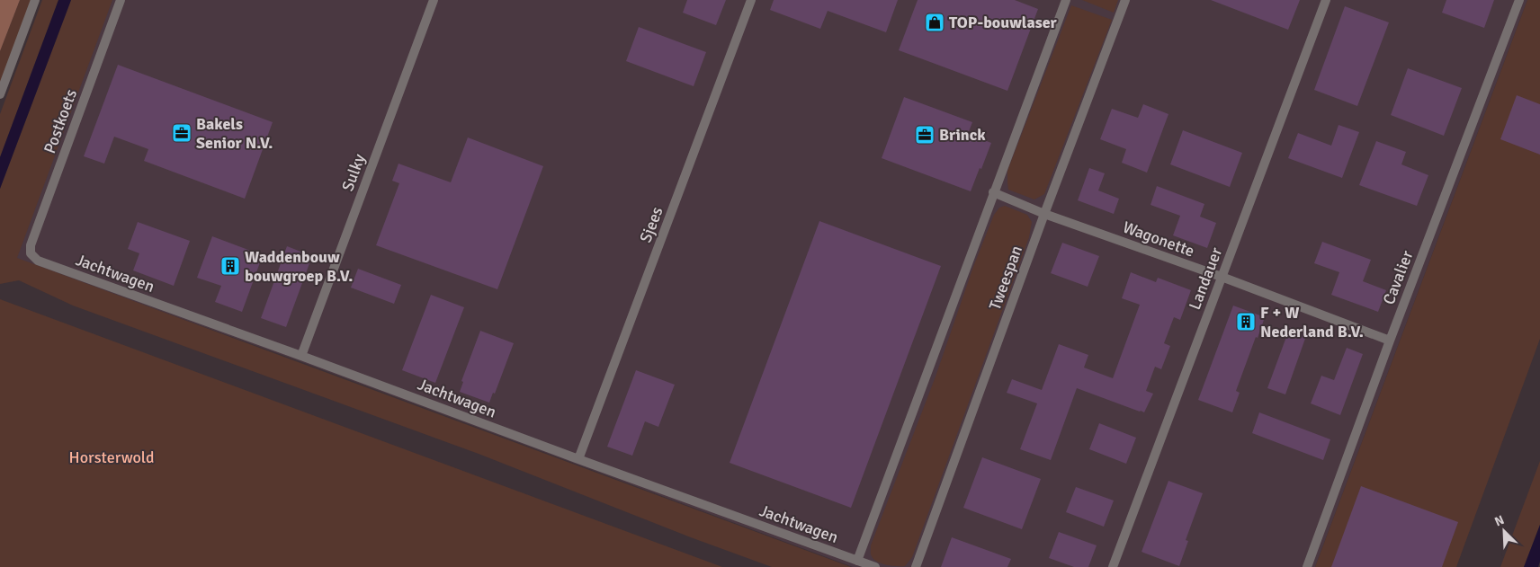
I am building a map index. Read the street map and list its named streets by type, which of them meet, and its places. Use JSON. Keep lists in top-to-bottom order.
{
  "streets": {
    "street": [
      "Postkoets",
      "Sulky",
      "Sjees",
      "Wagonette",
      "Jachtwagen",
      "Tweespan",
      "Cavalier",
      "Landauer"
    ]
  },
  "crossings": [
    ["Postkoets", "Jachtwagen"],
    ["Sulky", "Jachtwagen"],
    ["Sjees", "Jachtwagen"],
    ["Wagonette", "Tweespan"],
    ["Wagonette", "Cavalier"],
    ["Wagonette", "Landauer"]
  ],
  "parks": ["Horsterwold"],
  "places": {
    "shop": ["TOP-bouwlaser"],
    "office": ["Bakels Senior N.V.", "Brinck"],
    "building": ["Waddenbouw bouwgroep B.V.", "F + W Nederland B.V."]
  },
  "north": "top left"
}
